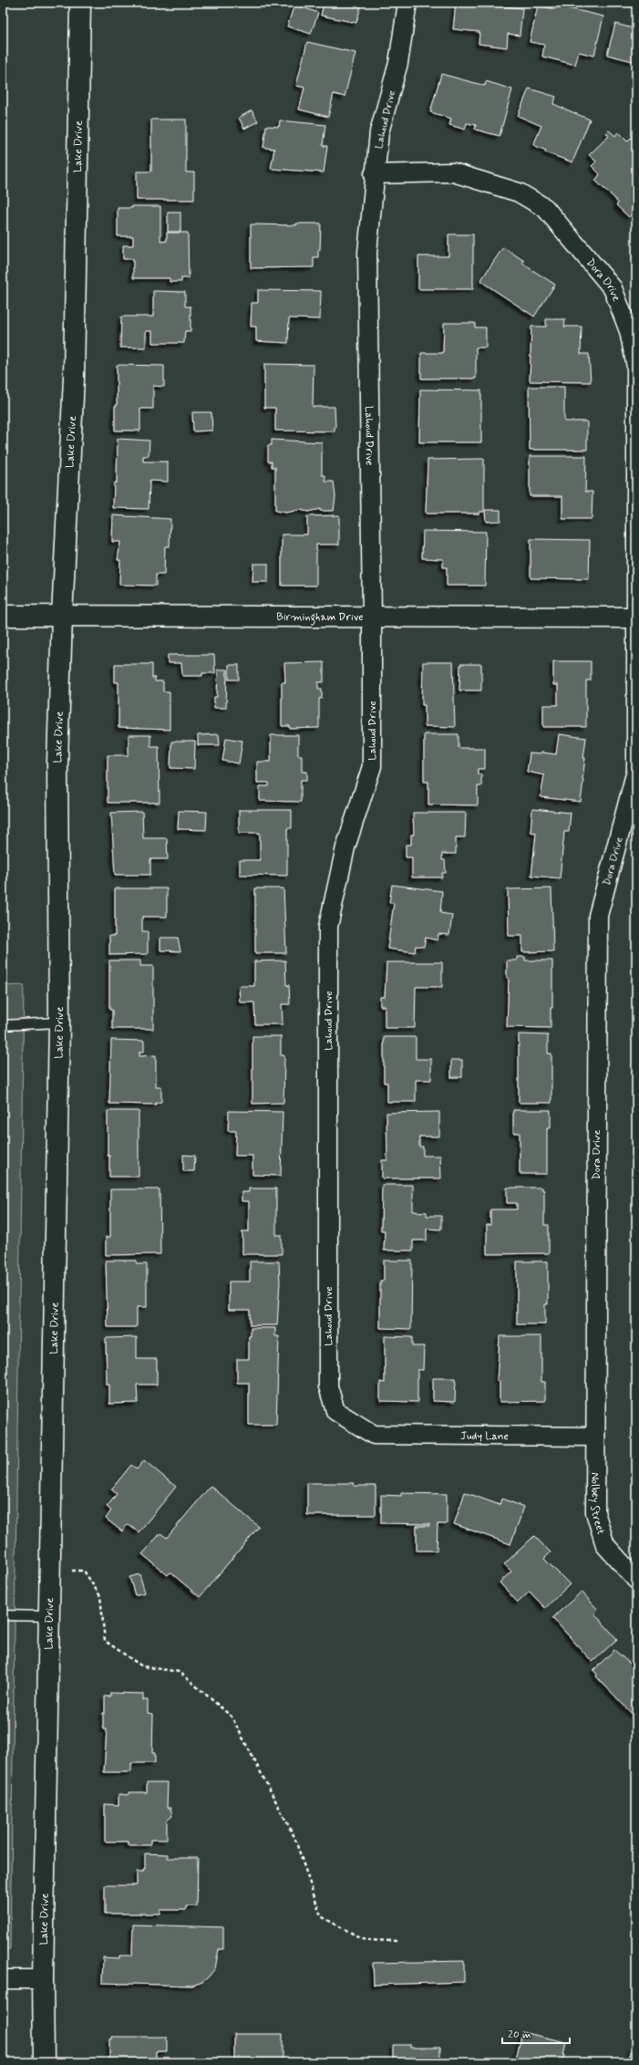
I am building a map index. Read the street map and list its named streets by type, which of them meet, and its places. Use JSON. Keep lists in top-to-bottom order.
{
  "streets": {
    "main road": ["Lake Drive", "Birmingham Drive"],
    "street": [
      "Lahoud Drive",
      "Dora Drive",
      "Judy Lane",
      "Nolbey Street"
    ]
  },
  "crossings": [
    ["Lahoud Drive", "Dora Drive"],
    ["Lahoud Drive", "Birmingham Drive"],
    ["Lahoud Drive", "Judy Lane"],
    ["Lake Drive", "Birmingham Drive"],
    ["Dora Drive", "Birmingham Drive"],
    ["Dora Drive", "Judy Lane"],
    ["Dora Drive", "Nolbey Street"],
    ["Judy Lane", "Nolbey Street"]
  ],
  "scale_bar": "20 m"
}
